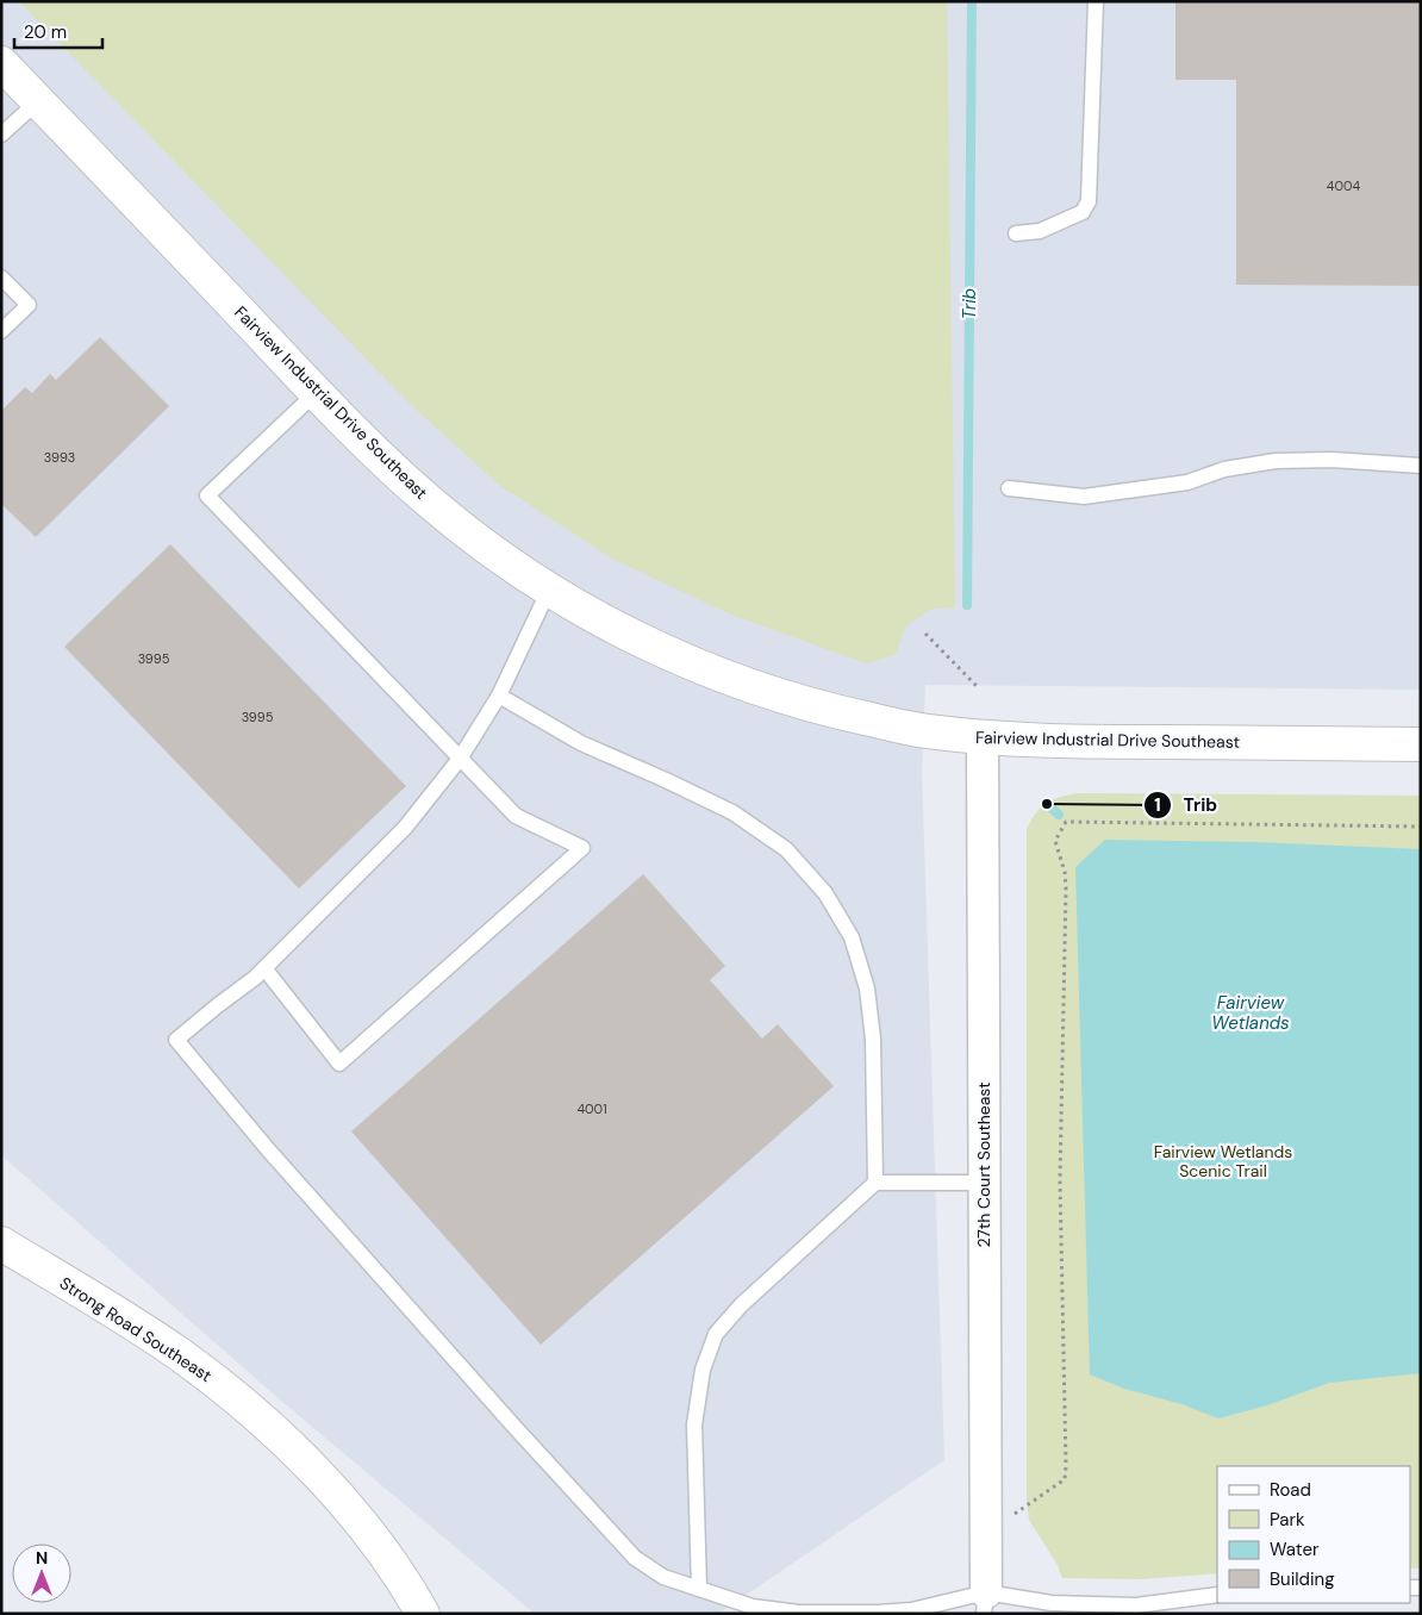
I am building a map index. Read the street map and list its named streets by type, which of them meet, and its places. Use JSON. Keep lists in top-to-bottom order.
{
  "streets": {
    "main road": ["Fairview Industrial Drive Southeast", "Strong Road Southeast"],
    "street": ["27th Court Southeast"]
  },
  "crossings": [
    ["Fairview Industrial Drive Southeast", "27th Court Southeast"]
  ],
  "water": ["Trib", "Fairview Wetlands"],
  "parks": ["Fairview Wetlands Scenic Trail"],
  "places": ["Trib"],
  "house_numbers": [
    "4004",
    "3993",
    "3995",
    "3995",
    "4001"
  ],
  "legend": [
    "Road",
    "Park",
    "Water",
    "Building"
  ],
  "scale_bar": "20 m",
  "north": "top"
}
